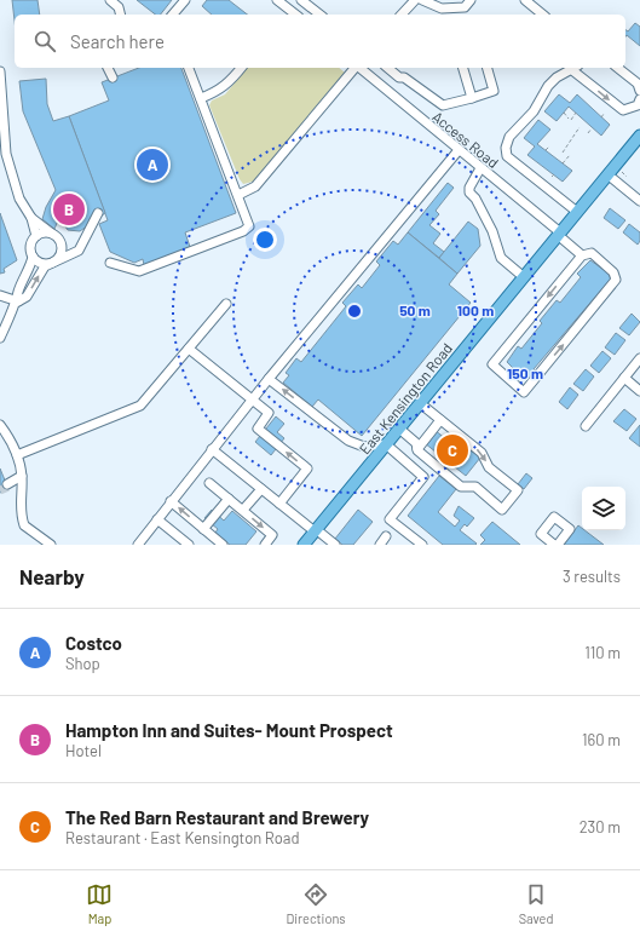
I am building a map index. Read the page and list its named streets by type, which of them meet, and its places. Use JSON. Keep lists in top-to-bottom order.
{
  "streets": {
    "main road": ["East Kensington Road"],
    "street": ["Access Road"]
  },
  "crossings": [
    ["Access Road", "East Kensington Road"]
  ],
  "page": {
    "search": "Search here",
    "pins": ["A", "B", "C"],
    "heading": ["Nearby", "3 results"],
    "list": [
      {
        "mark": "A",
        "name": "Costco",
        "note": "Shop",
        "value": "110 m"
      },
      {
        "mark": "B",
        "name": "Hampton Inn and Suites- Mount Prospect",
        "note": "Hotel",
        "value": "160 m"
      },
      {
        "mark": "C",
        "name": "The Red Barn Restaurant and Brewery",
        "note": "Restaurant · East Kensington Road",
        "value": "230 m"
      }
    ],
    "nav": ["Map", "Directions", "Saved"]
  },
  "rings": ["50 m", "100 m", "150 m"]
}
